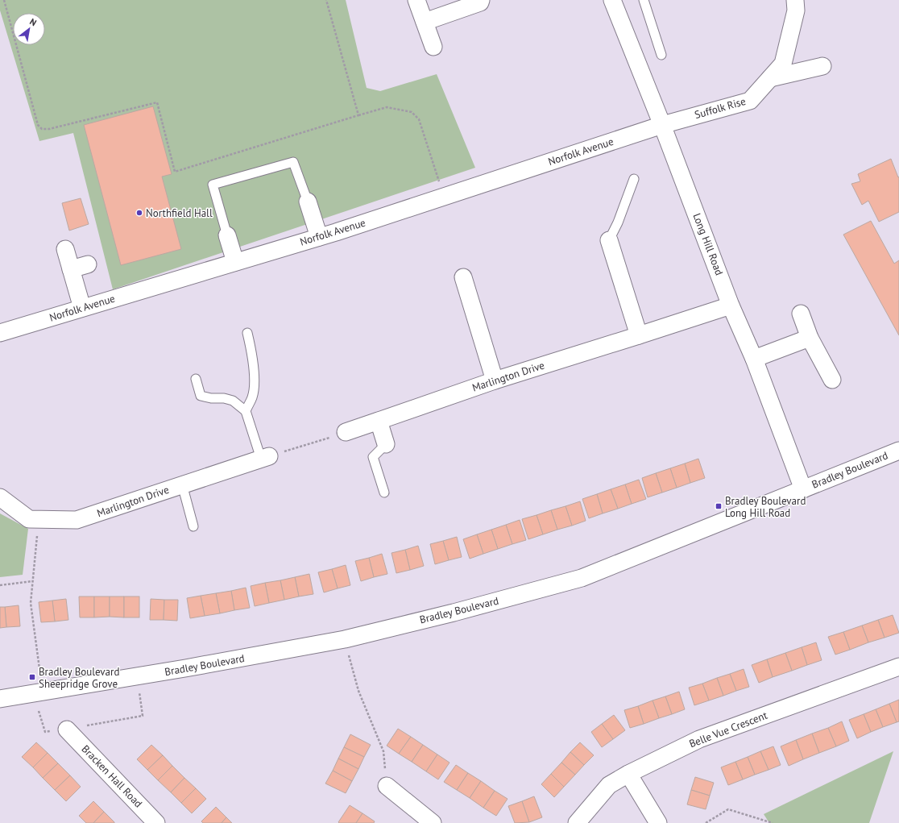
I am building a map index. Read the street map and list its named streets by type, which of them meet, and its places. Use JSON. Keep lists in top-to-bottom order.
{
  "streets": {
    "street": [
      "Suffolk Rise",
      "Norfolk Avenue",
      "Long Hill Road",
      "Marlington Drive",
      "Bradley Boulevard",
      "Belle Vue Crescent",
      "Bracken Hall Road"
    ]
  },
  "crossings": [
    ["Suffolk Rise", "Norfolk Avenue"],
    ["Suffolk Rise", "Long Hill Road"],
    ["Norfolk Avenue", "Long Hill Road"],
    ["Long Hill Road", "Marlington Drive"],
    ["Long Hill Road", "Bradley Boulevard"]
  ],
  "places": {
    "other": ["Northfield Hall"],
    "transit": ["Bradley Boulevard Long Hill Road", "Bradley Boulevard Sheepridge Grove"]
  },
  "north": "top right"
}
